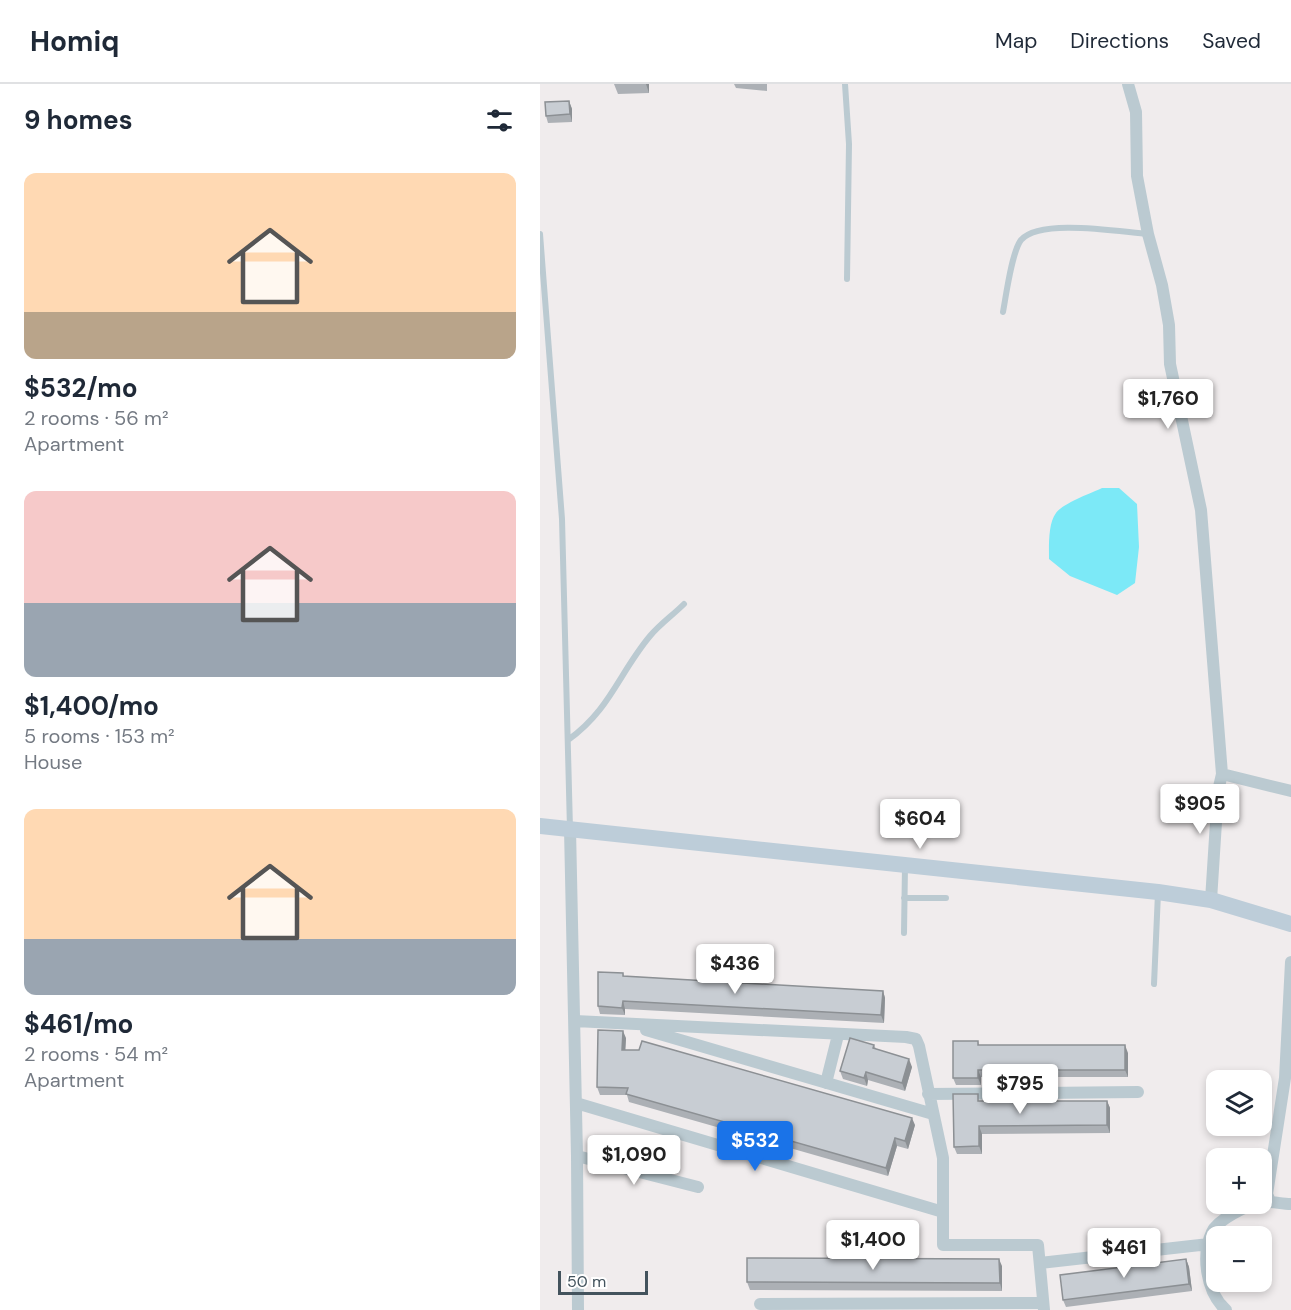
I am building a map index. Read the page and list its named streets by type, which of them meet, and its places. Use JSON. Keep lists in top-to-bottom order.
{
  "scale_bar": "50 m",
  "page": {
    "header": "Homiq",
    "nav": ["Map", "Directions", "Saved"],
    "heading": "9 homes",
    "list": [
      {
        "name": "$532/mo",
        "note": "2 rooms · 56 m² · Apartment"
      },
      {
        "name": "$1,400/mo",
        "note": "5 rooms · 153 m² · House"
      },
      {
        "name": "$461/mo",
        "note": "2 rooms · 54 m² · Apartment"
      }
    ],
    "price": [
      "$1,760",
      "$905",
      "$604",
      "$436",
      "$795",
      "$532",
      "$1,090",
      "$1,400",
      "$461"
    ],
    "map_buttons": ["+", "−"],
    "scale": "50 m"
  }
}
